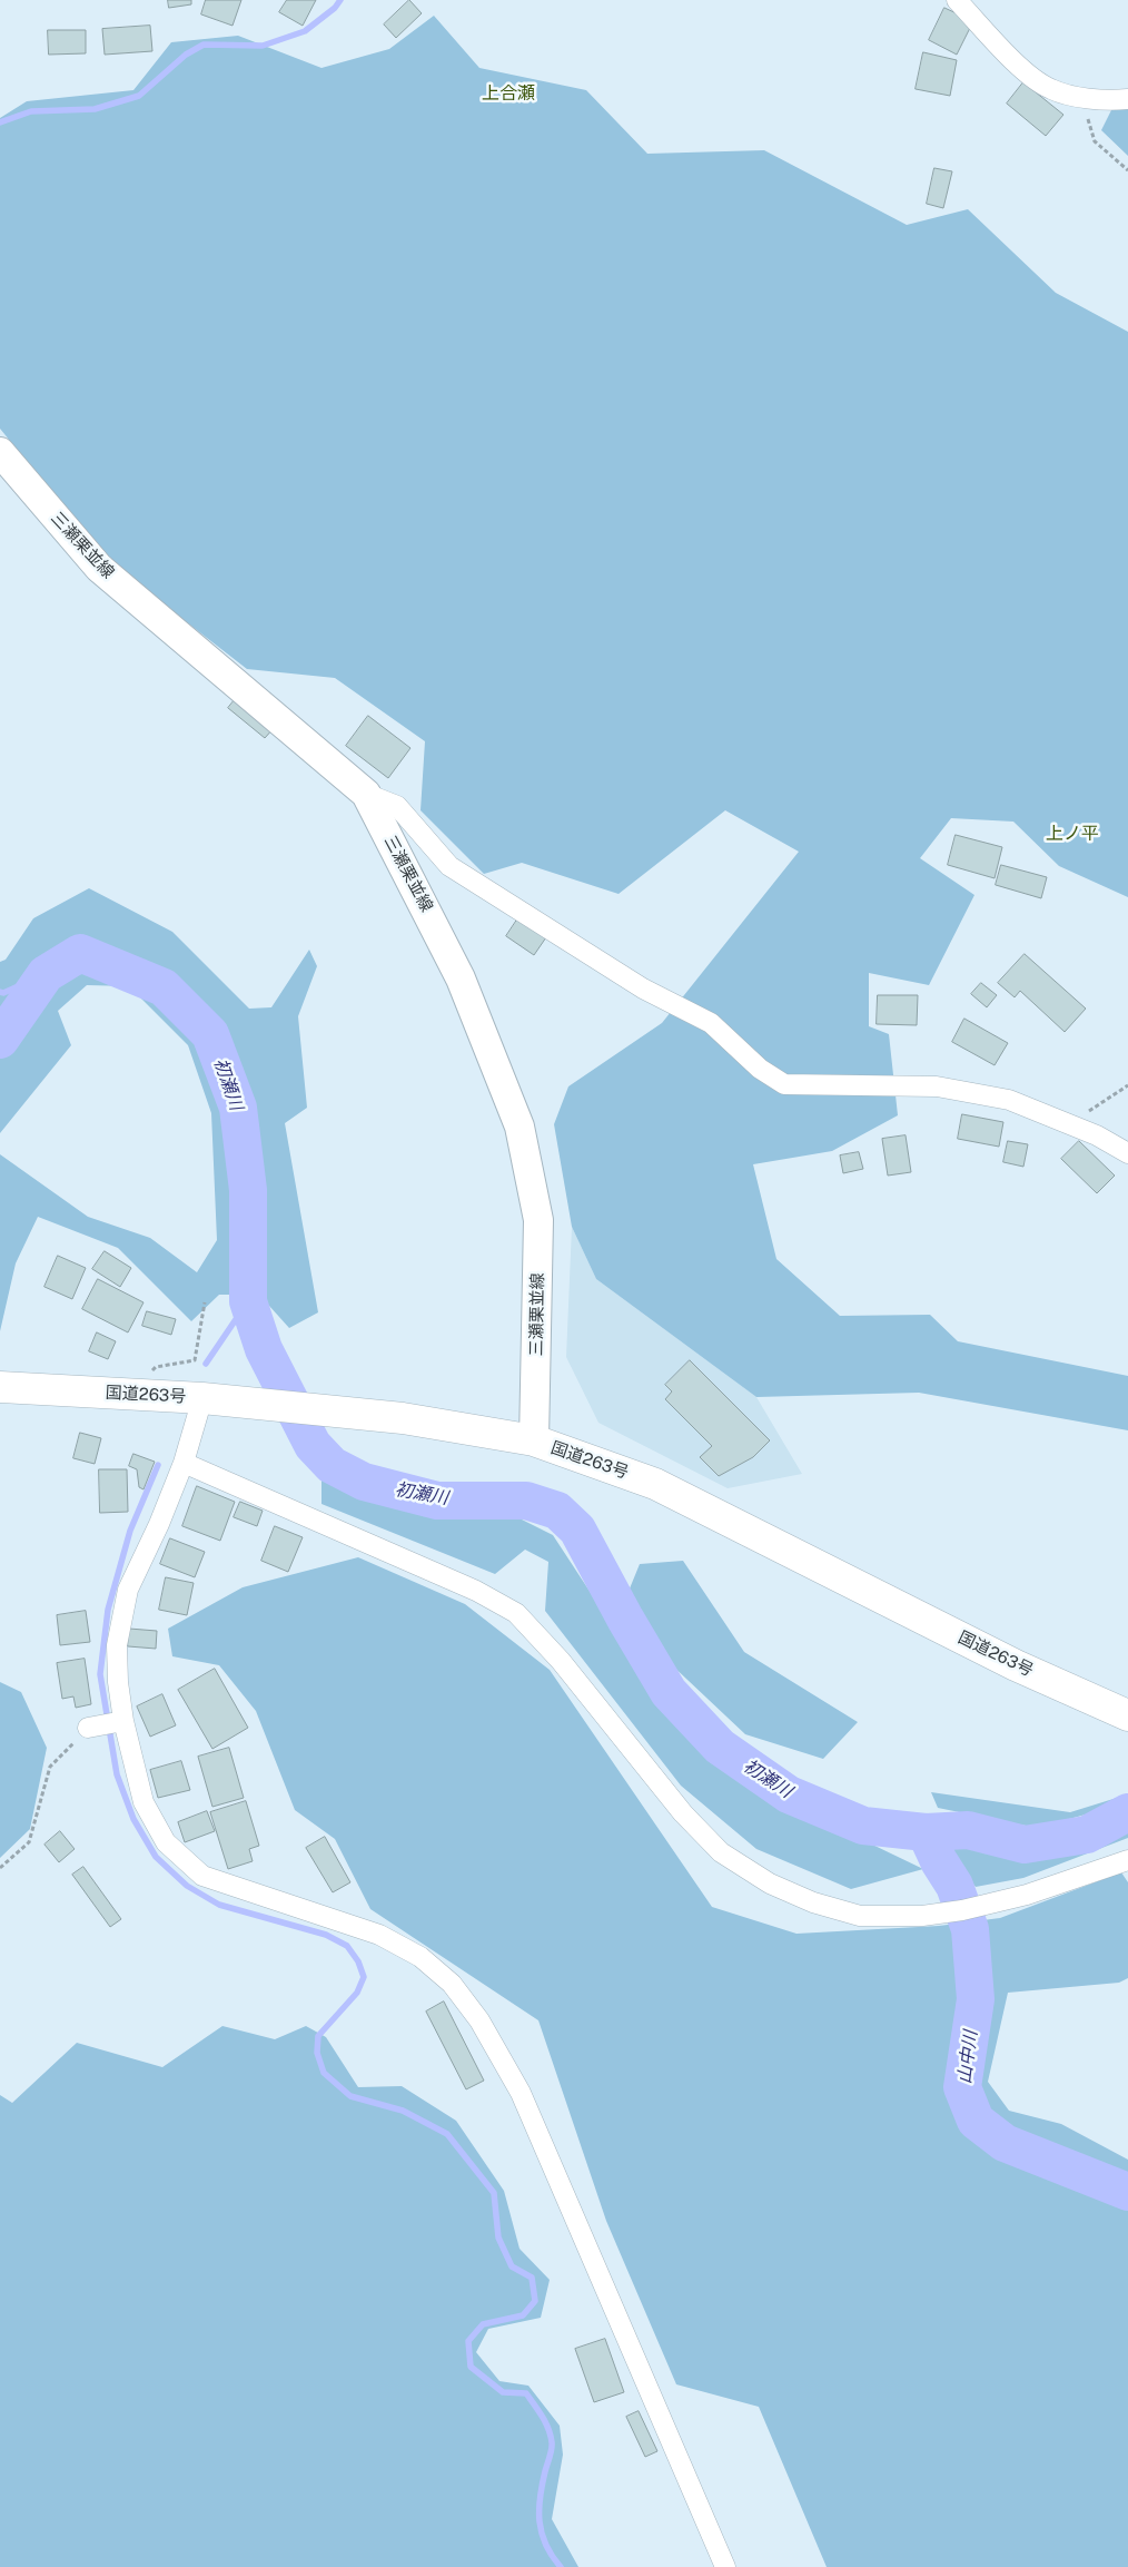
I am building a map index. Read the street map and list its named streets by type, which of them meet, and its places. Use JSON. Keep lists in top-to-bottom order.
{
  "streets": {
    "highway": ["国道263号"],
    "main road": ["三瀬栗並線"]
  },
  "crossings": [
    ["三瀬栗並線", "国道263号"]
  ],
  "districts": ["上合瀬", "上ノ平"],
  "water": ["初瀬川", "山中川"]
}
